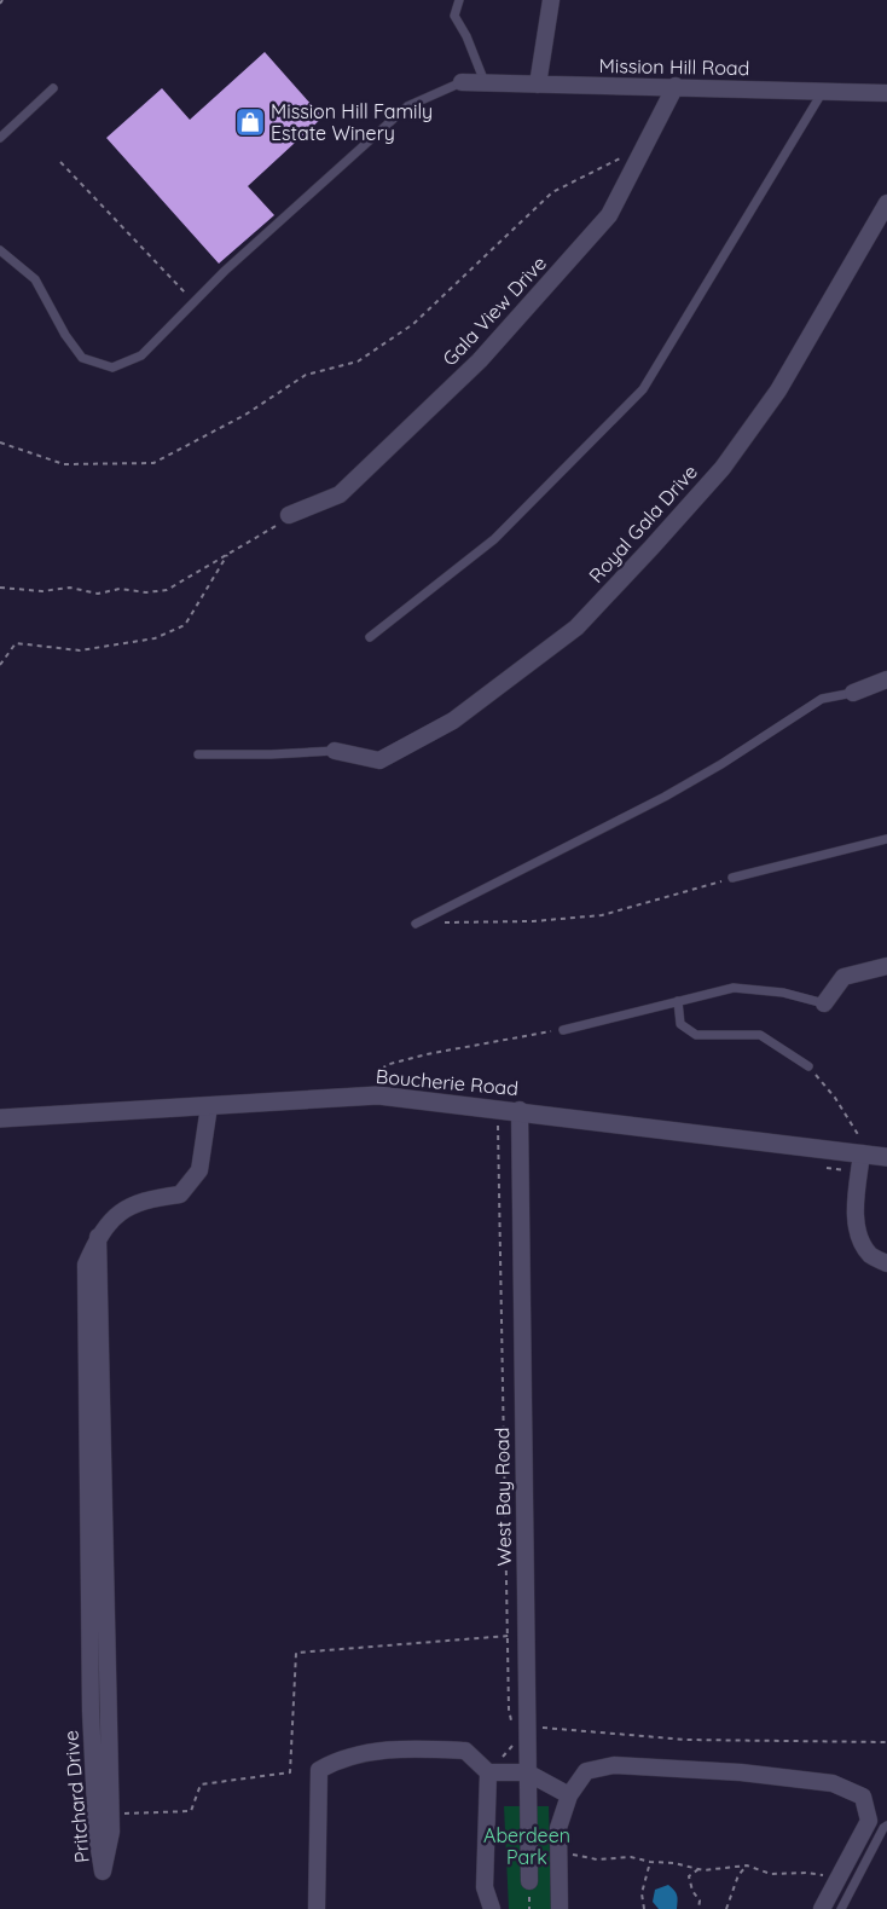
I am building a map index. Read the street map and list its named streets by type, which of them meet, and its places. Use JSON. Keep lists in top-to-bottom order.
{
  "streets": {
    "main road": ["Boucherie Road"],
    "street": [
      "Mission Hill Road",
      "Gala View Drive",
      "Royal Gala Drive",
      "West Bay Road",
      "Pritchard Drive"
    ]
  },
  "crossings": [
    ["Mission Hill Road", "Gala View Drive"],
    ["Boucherie Road", "West Bay Road"],
    ["Boucherie Road", "Pritchard Drive"]
  ],
  "parks": ["Aberdeen Park"],
  "places": {
    "shop": ["Mission Hill Family Estate Winery"]
  }
}
